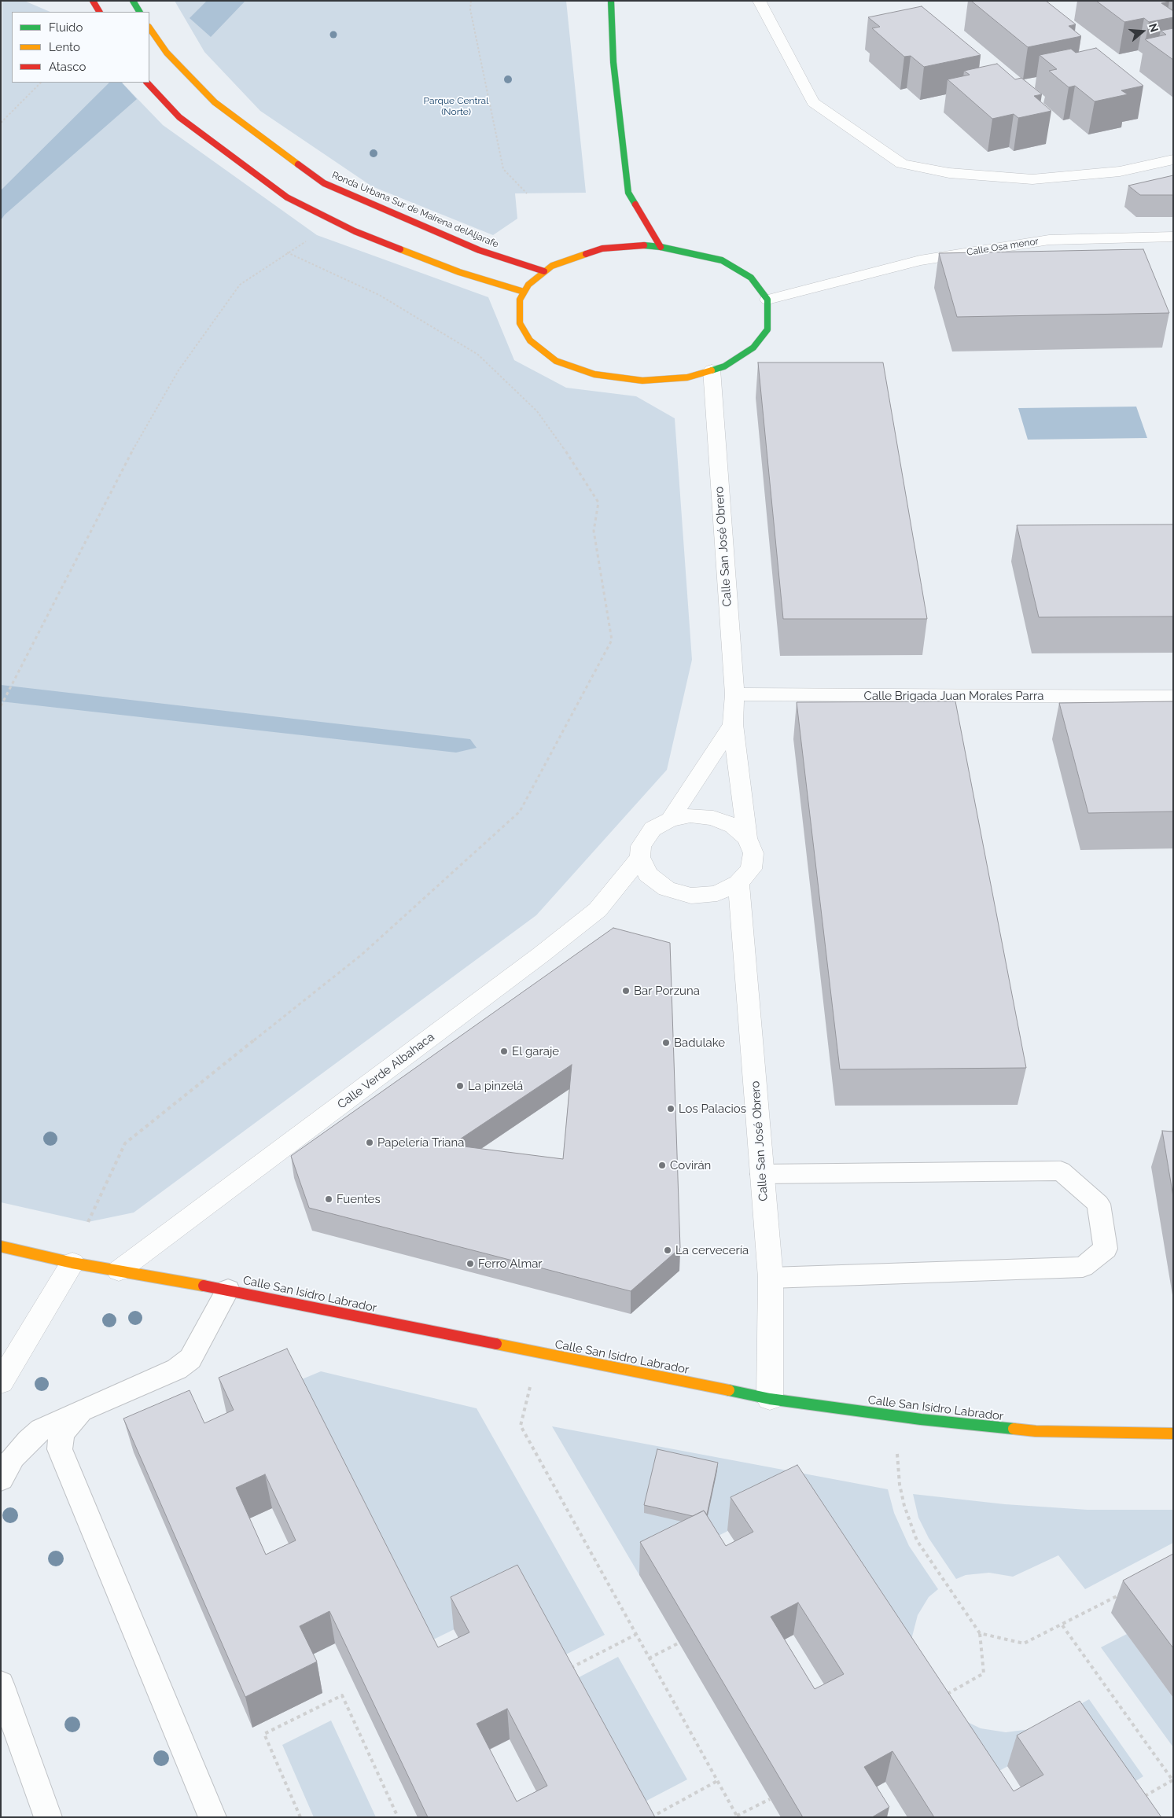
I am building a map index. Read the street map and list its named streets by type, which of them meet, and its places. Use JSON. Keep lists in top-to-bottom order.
{
  "streets": {
    "street": [
      "Ronda Urbana Sur de Mairena delAljarafe",
      "Calle Osa menor",
      "Calle San José Obrero",
      "Calle Brigada Juan Morales Parra",
      "Calle Verde Albahaca",
      "Calle San Isidro Labrador"
    ]
  },
  "crossings": [
    ["Calle San José Obrero", "Calle Brigada Juan Morales Parra"],
    ["Calle San José Obrero", "Calle Verde Albahaca"],
    ["Calle San José Obrero", "Calle San Isidro Labrador"],
    ["Calle Verde Albahaca", "Calle San Isidro Labrador"]
  ],
  "parks": ["Parque Central (Norte)"],
  "places": [
    "Bar Porzuna",
    "Badulake",
    "El garaje",
    "La pinzelá",
    "Los Palacios",
    "Papelería Triana",
    "Covirán",
    "Fuentes",
    "La cervecería",
    "Ferro Almar"
  ],
  "legend": ["Fluido", "Lento", "Atasco"],
  "north": "right"
}
